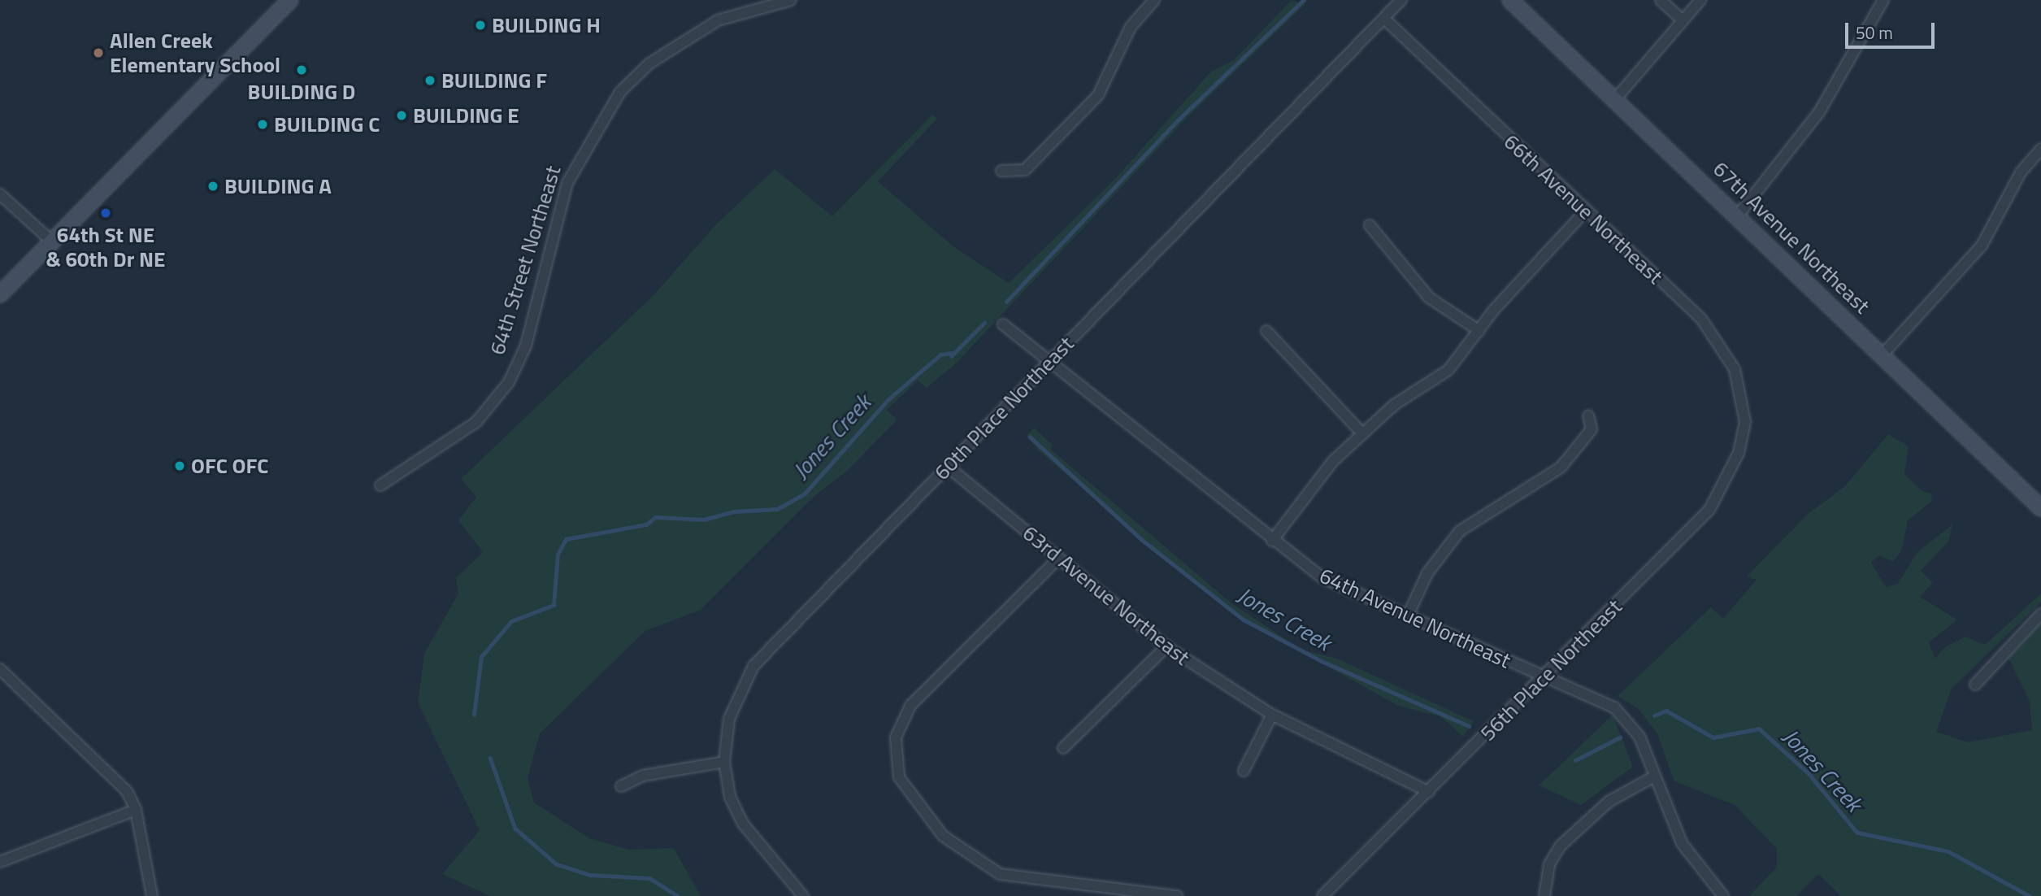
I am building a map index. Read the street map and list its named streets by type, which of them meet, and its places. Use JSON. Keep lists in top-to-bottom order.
{
  "streets": {
    "street": [
      "66th Avenue Northeast",
      "67th Avenue Northeast",
      "64th Street Northeast",
      "60th Place Northeast",
      "63rd Avenue Northeast",
      "64th Avenue Northeast",
      "56th Place Northeast"
    ]
  },
  "crossings": [
    ["66th Avenue Northeast", "60th Place Northeast"],
    ["66th Avenue Northeast", "56th Place Northeast"],
    ["60th Place Northeast", "63rd Avenue Northeast"],
    ["60th Place Northeast", "64th Avenue Northeast"],
    ["63rd Avenue Northeast", "56th Place Northeast"],
    ["64th Avenue Northeast", "56th Place Northeast"]
  ],
  "water": ["Jones Creek"],
  "places": [
    "BUILDING H",
    "Allen Creek Elementary School",
    "BUILDING D",
    "BUILDING F",
    "BUILDING E",
    "BUILDING C",
    "BUILDING A",
    "64th St NE & 60th Dr NE",
    "OFC OFC"
  ],
  "scale_bar": "50 m"
}
